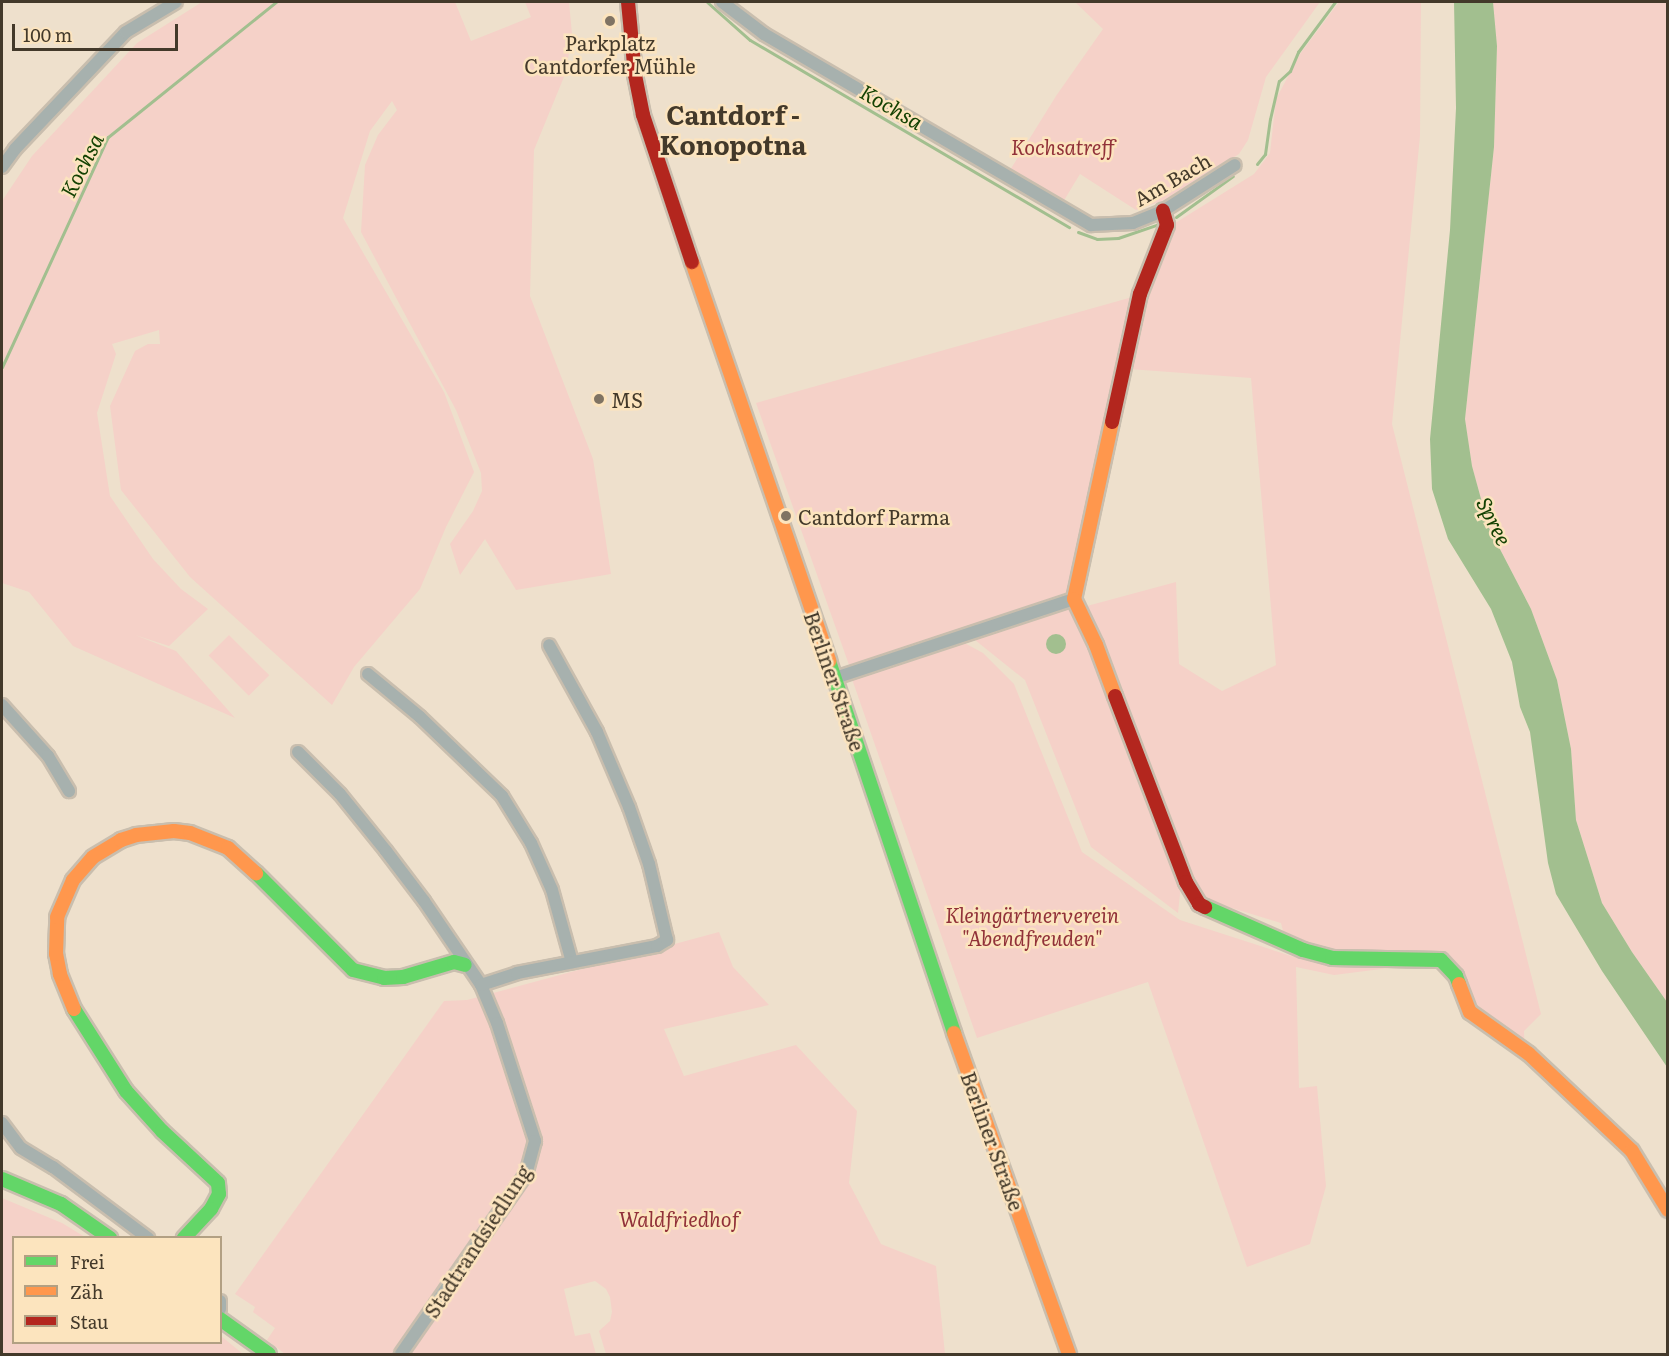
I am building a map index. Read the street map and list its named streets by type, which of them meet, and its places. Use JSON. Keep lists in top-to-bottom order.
{
  "streets": {
    "street": ["Am Bach", "Berliner Straße", "Stadtrandsiedlung"]
  },
  "districts": ["Cantdorf - Konopotna"],
  "water": ["Kochsa", "Spree"],
  "parks": ["Kochsatreff", "Kleingärtnerverein \"Abendfreuden\"", "Waldfriedhof"],
  "places": ["Parkplatz Cantdorfer Mühle", "MS", "Cantdorf Parma"],
  "legend": ["Frei", "Zäh", "Stau"],
  "scale_bar": "100 m"
}
